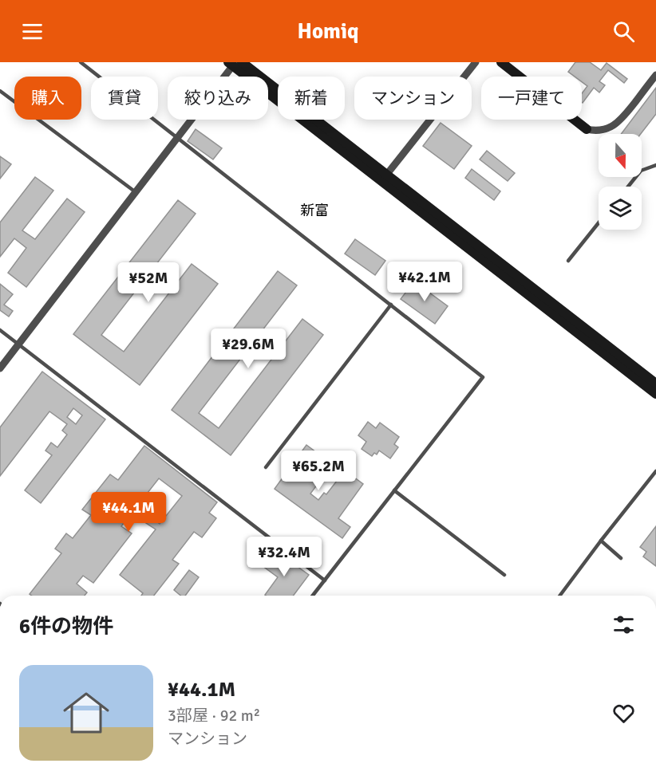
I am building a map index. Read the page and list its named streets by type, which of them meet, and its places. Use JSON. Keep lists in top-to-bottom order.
{
  "districts": ["新富"],
  "north": "bottom",
  "page": {
    "header": "Homiq",
    "chip": [
      "購入",
      "賃貸",
      "絞り込み",
      "新着",
      "マンション",
      "一戸建て"
    ],
    "price": [
      "¥42.1M",
      "¥52M",
      "¥29.6M",
      "¥65.2M",
      "¥44.1M",
      "¥32.4M"
    ],
    "heading": "6件の物件",
    "list": [
      {
        "name": "¥44.1M",
        "note": "3部屋 · 92 m² · マンション"
      }
    ]
  }
}
